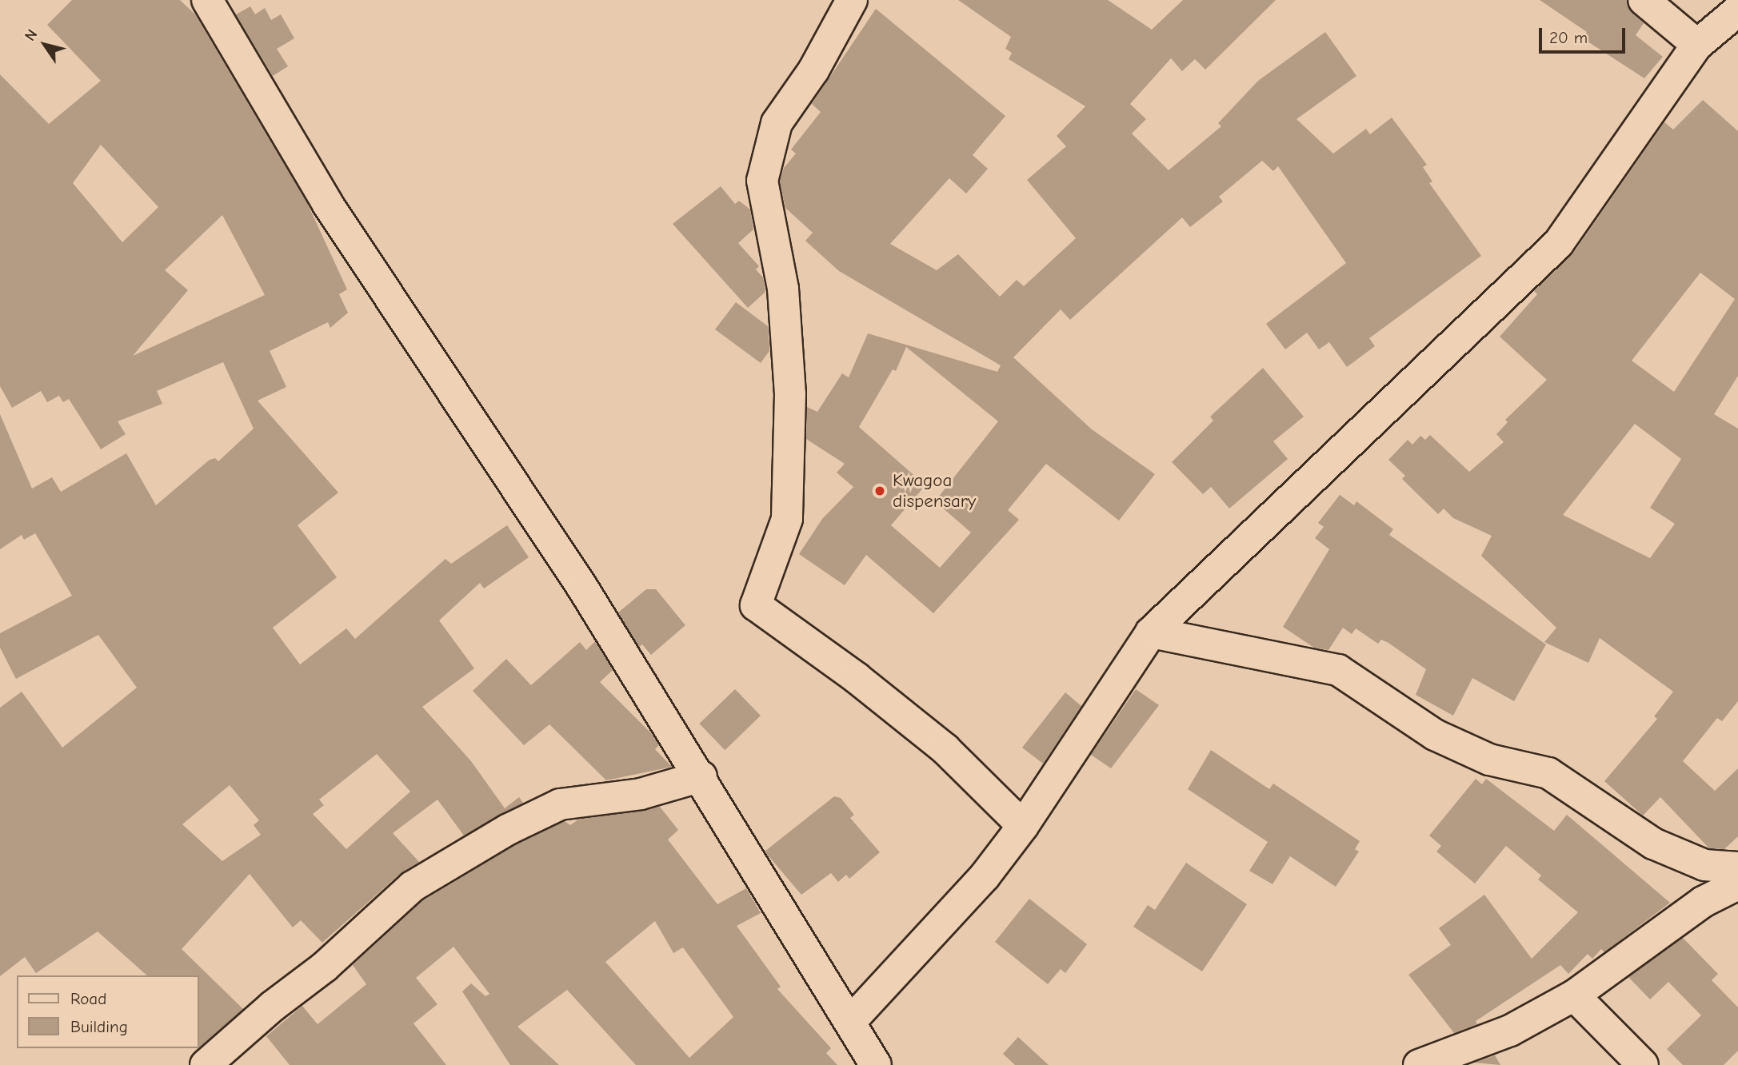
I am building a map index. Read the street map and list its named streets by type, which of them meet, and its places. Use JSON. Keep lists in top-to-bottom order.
{
  "places": ["Kwagoa dispensary"],
  "legend": ["Road", "Building"],
  "scale_bar": "20 m",
  "north": "top left"
}
